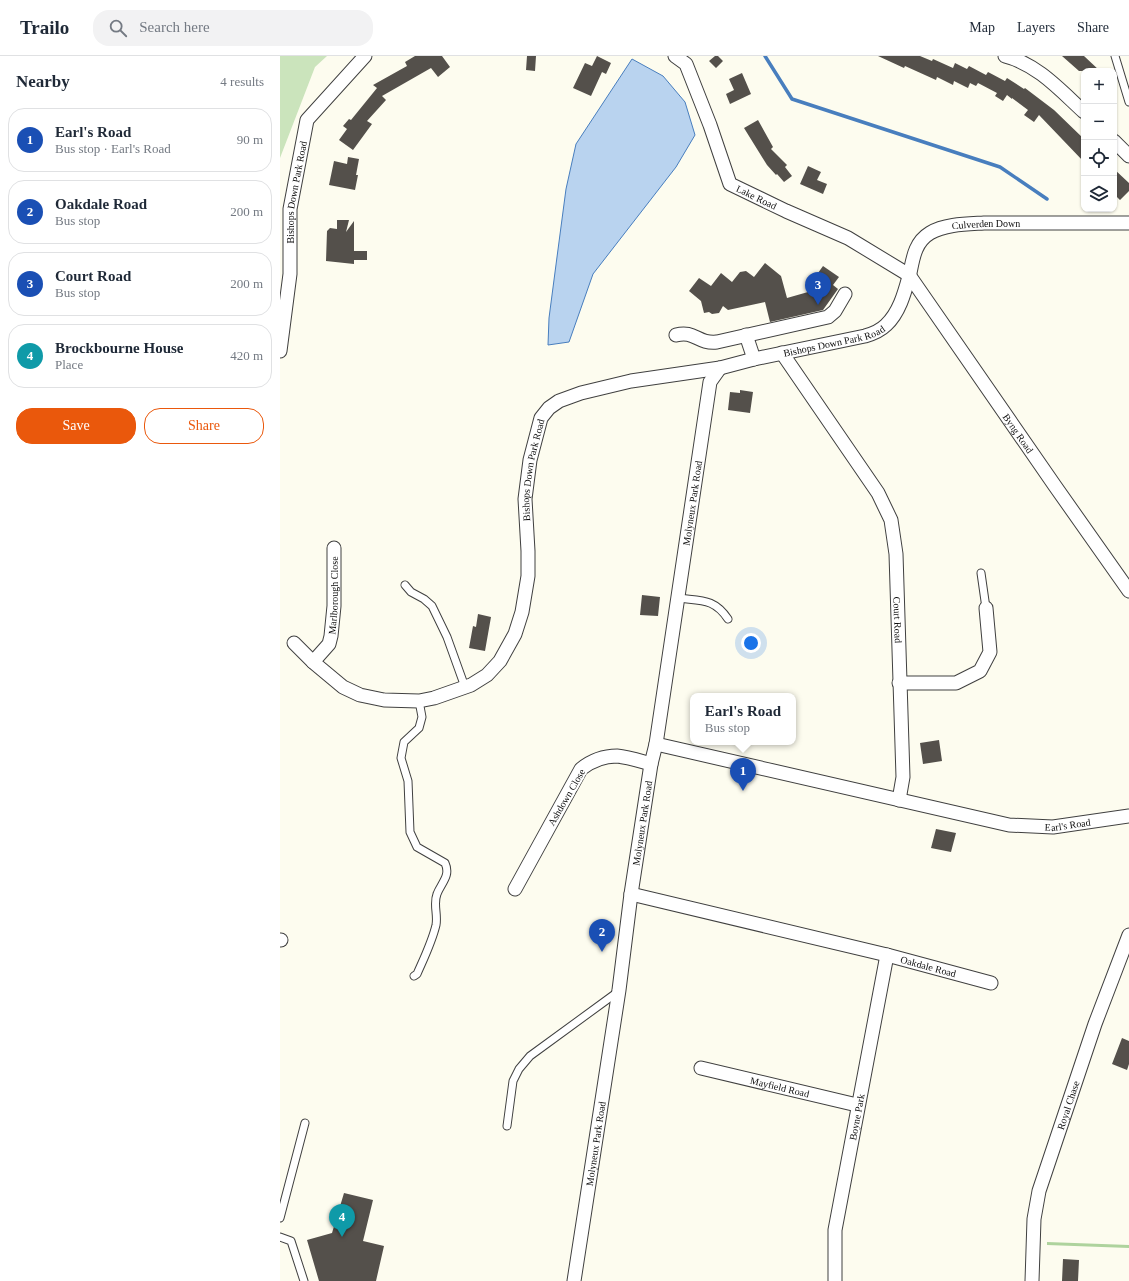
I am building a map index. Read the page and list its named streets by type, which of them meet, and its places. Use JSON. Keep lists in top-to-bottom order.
{
  "streets": {
    "street": [
      "Bishops Down Park Road",
      "Lake Road",
      "Culverden Down",
      "Byng Road",
      "Molyneux Park Road",
      "Marlborough Close",
      "Court Road",
      "Ashdown Close",
      "Earl's Road",
      "Oakdale Road",
      "Mayfield Road",
      "Royal Chase",
      "Boyne Park"
    ]
  },
  "crossings": [
    ["Bishops Down Park Road", "Culverden Down"],
    ["Bishops Down Park Road", "Molyneux Park Road"],
    ["Bishops Down Park Road", "Marlborough Close"],
    ["Bishops Down Park Road", "Court Road"],
    ["Lake Road", "Culverden Down"],
    ["Lake Road", "Byng Road"],
    ["Culverden Down", "Byng Road"],
    ["Molyneux Park Road", "Ashdown Close"],
    ["Molyneux Park Road", "Earl's Road"],
    ["Molyneux Park Road", "Oakdale Road"],
    ["Court Road", "Earl's Road"],
    ["Oakdale Road", "Boyne Park"],
    ["Mayfield Road", "Boyne Park"]
  ],
  "page": {
    "header": "Trailo",
    "search": "Search here",
    "nav": ["Map", "Layers", "Share"],
    "heading": ["Nearby", "4 results"],
    "map_buttons": ["+", "−"],
    "list": [
      {
        "mark": "1",
        "name": "Earl's Road",
        "note": "Bus stop · Earl's Road",
        "value": "90 m"
      },
      {
        "mark": "2",
        "name": "Oakdale Road",
        "note": "Bus stop",
        "value": "200 m"
      },
      {
        "mark": "3",
        "name": "Court Road",
        "note": "Bus stop",
        "value": "200 m"
      },
      {
        "mark": "4",
        "name": "Brockbourne House",
        "note": "Place",
        "value": "420 m"
      }
    ],
    "pins": [
      "3",
      "1",
      "2",
      "4"
    ],
    "buttons": ["Save", "Share"],
    "popup": ["Earl's Road", "Bus stop"]
  }
}
